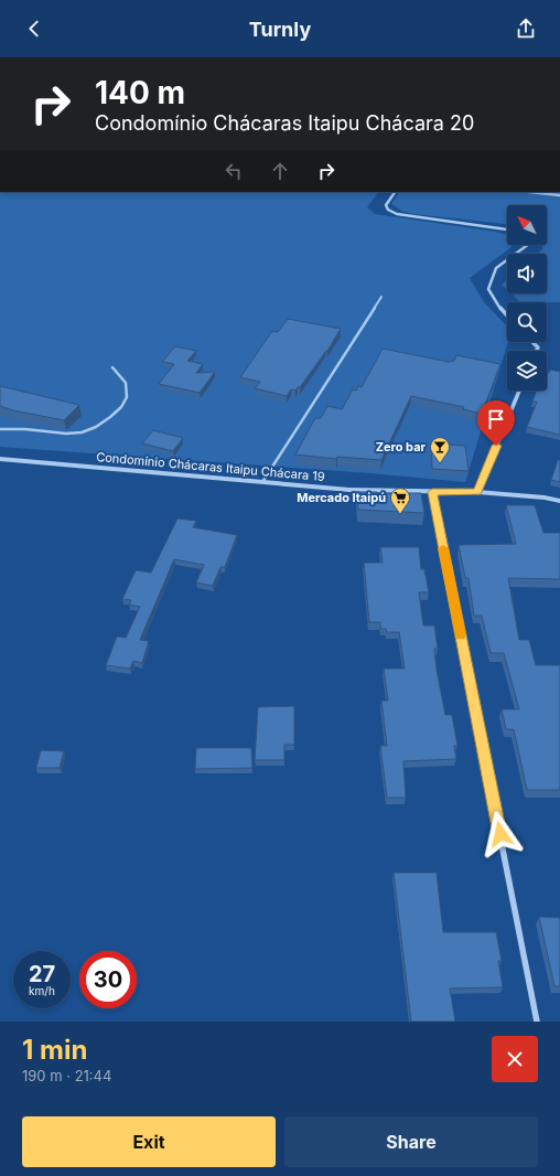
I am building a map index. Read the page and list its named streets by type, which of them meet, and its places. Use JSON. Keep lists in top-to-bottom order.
{
  "streets": {
    "street": ["Condomínio Chácaras Itaipu Chácara 19"]
  },
  "places": {
    "bar": ["Zero bar"],
    "supermarket": ["Mercado Itaipú"]
  },
  "north": "top left",
  "page": {
    "header": "Turnly",
    "turn": ["140 m", "Condomínio Chácaras Itaipu Chácara 20"],
    "speed": "27 km/h",
    "limit": "30",
    "heading": ["1 min", "190 m · 21:44"],
    "buttons": ["Exit", "Share"]
  }
}
